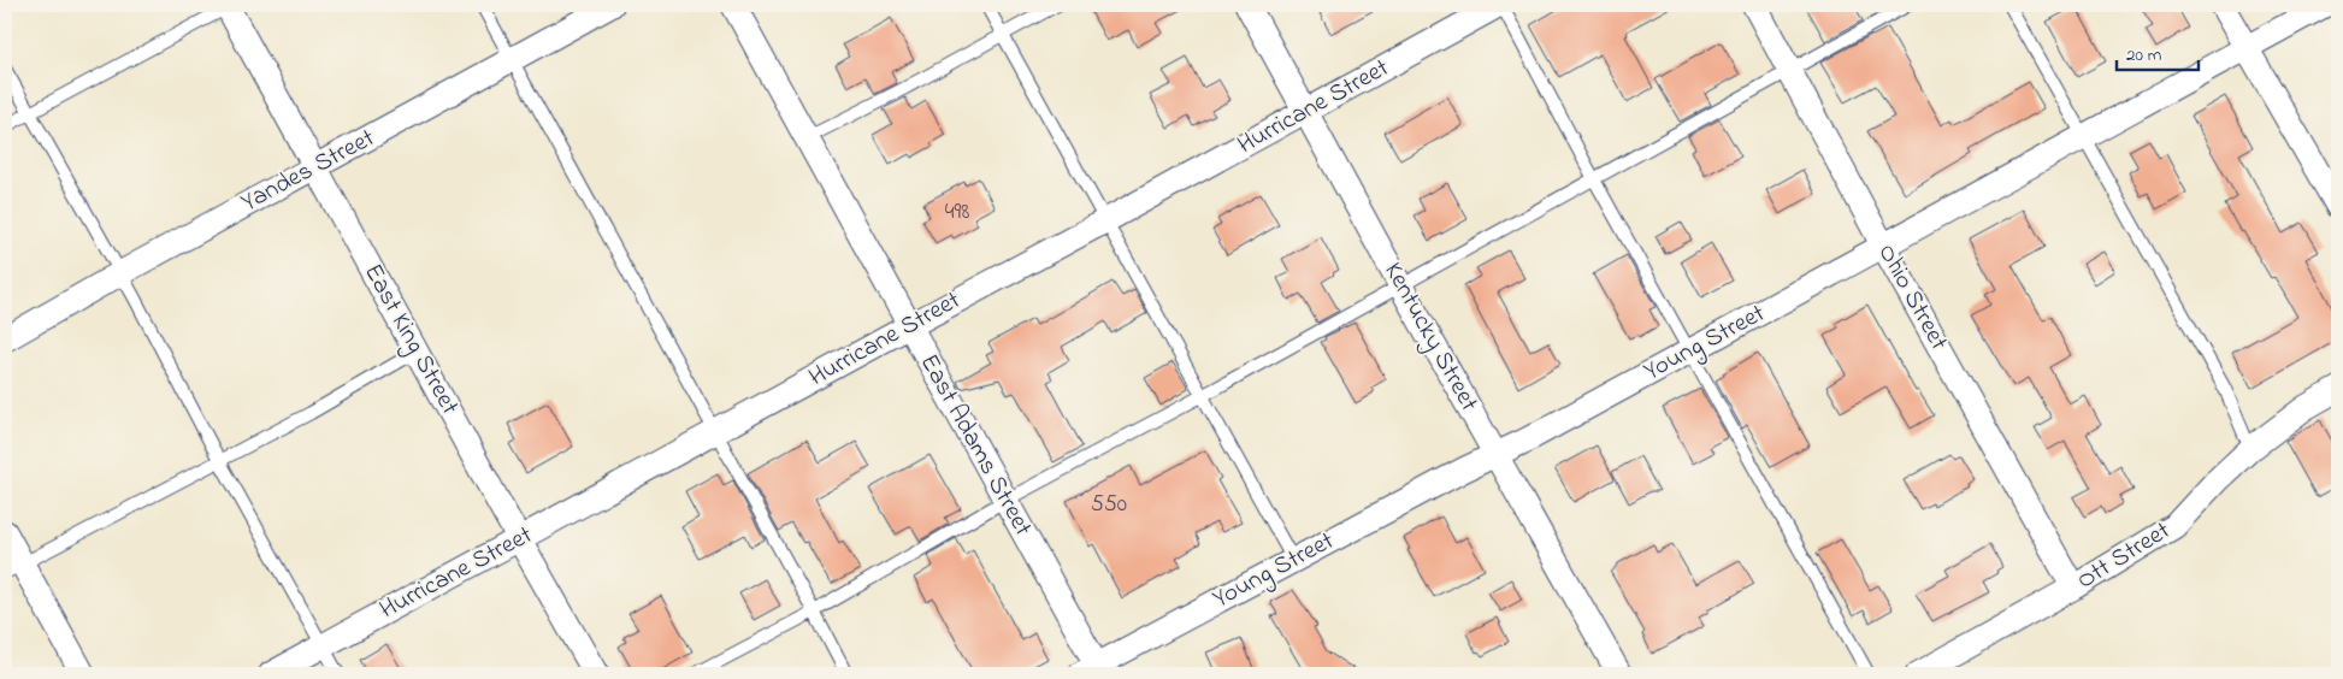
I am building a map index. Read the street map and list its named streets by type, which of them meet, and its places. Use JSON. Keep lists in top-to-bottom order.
{
  "streets": {
    "street": [
      "Hurricane Street",
      "Yandes Street",
      "Ohio Street",
      "Kentucky Street",
      "East King Street",
      "Young Street",
      "East Adams Street",
      "Ott Street"
    ]
  },
  "crossings": [
    ["Hurricane Street", "Kentucky Street"],
    ["Hurricane Street", "East King Street"],
    ["Hurricane Street", "East Adams Street"],
    ["Yandes Street", "East King Street"],
    ["Ohio Street", "Young Street"],
    ["Ohio Street", "Ott Street"],
    ["Kentucky Street", "Young Street"],
    ["Young Street", "East Adams Street"]
  ],
  "house_numbers": ["498", "550"],
  "scale_bar": "20 m"
}
